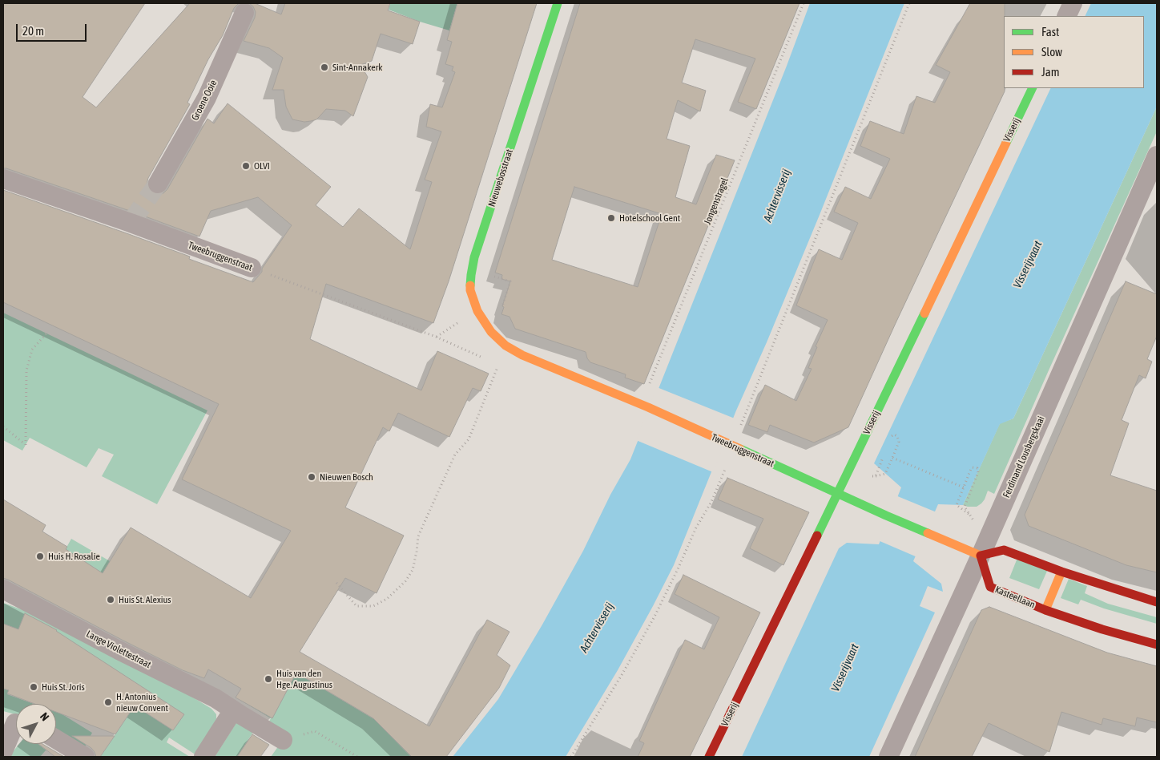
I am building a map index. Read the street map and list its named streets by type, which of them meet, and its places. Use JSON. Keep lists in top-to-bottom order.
{
  "streets": {
    "street": [
      "Groene Ooie",
      "Visserij",
      "Nieuwebosstraat",
      "Tweebruggenstraat",
      "Ferdinand Lousbergskaai",
      "Kasteellaan",
      "Lange Violettestraat"
    ],
    "path": ["Jongenstragel"]
  },
  "crossings": [
    ["Visserij", "Tweebruggenstraat"],
    ["Nieuwebosstraat", "Tweebruggenstraat"],
    ["Jongenstragel", "Tweebruggenstraat"],
    ["Tweebruggenstraat", "Ferdinand Lousbergskaai"],
    ["Tweebruggenstraat", "Kasteellaan"],
    ["Ferdinand Lousbergskaai", "Kasteellaan"]
  ],
  "water": ["Achtervisserij", "Visserijvaart"],
  "places": [
    "Sint-Annakerk",
    "OLVI",
    "Hotelschool Gent",
    "Nieuwen Bosch",
    "Huis H. Rosalie",
    "Huis St. Alexius",
    "Huis van den Hge. Augustinus",
    "Huis St. Joris",
    "H. Antonius nieuw Convent"
  ],
  "legend": ["Fast", "Slow", "Jam"],
  "scale_bar": "20 m",
  "north": "top right"
}
